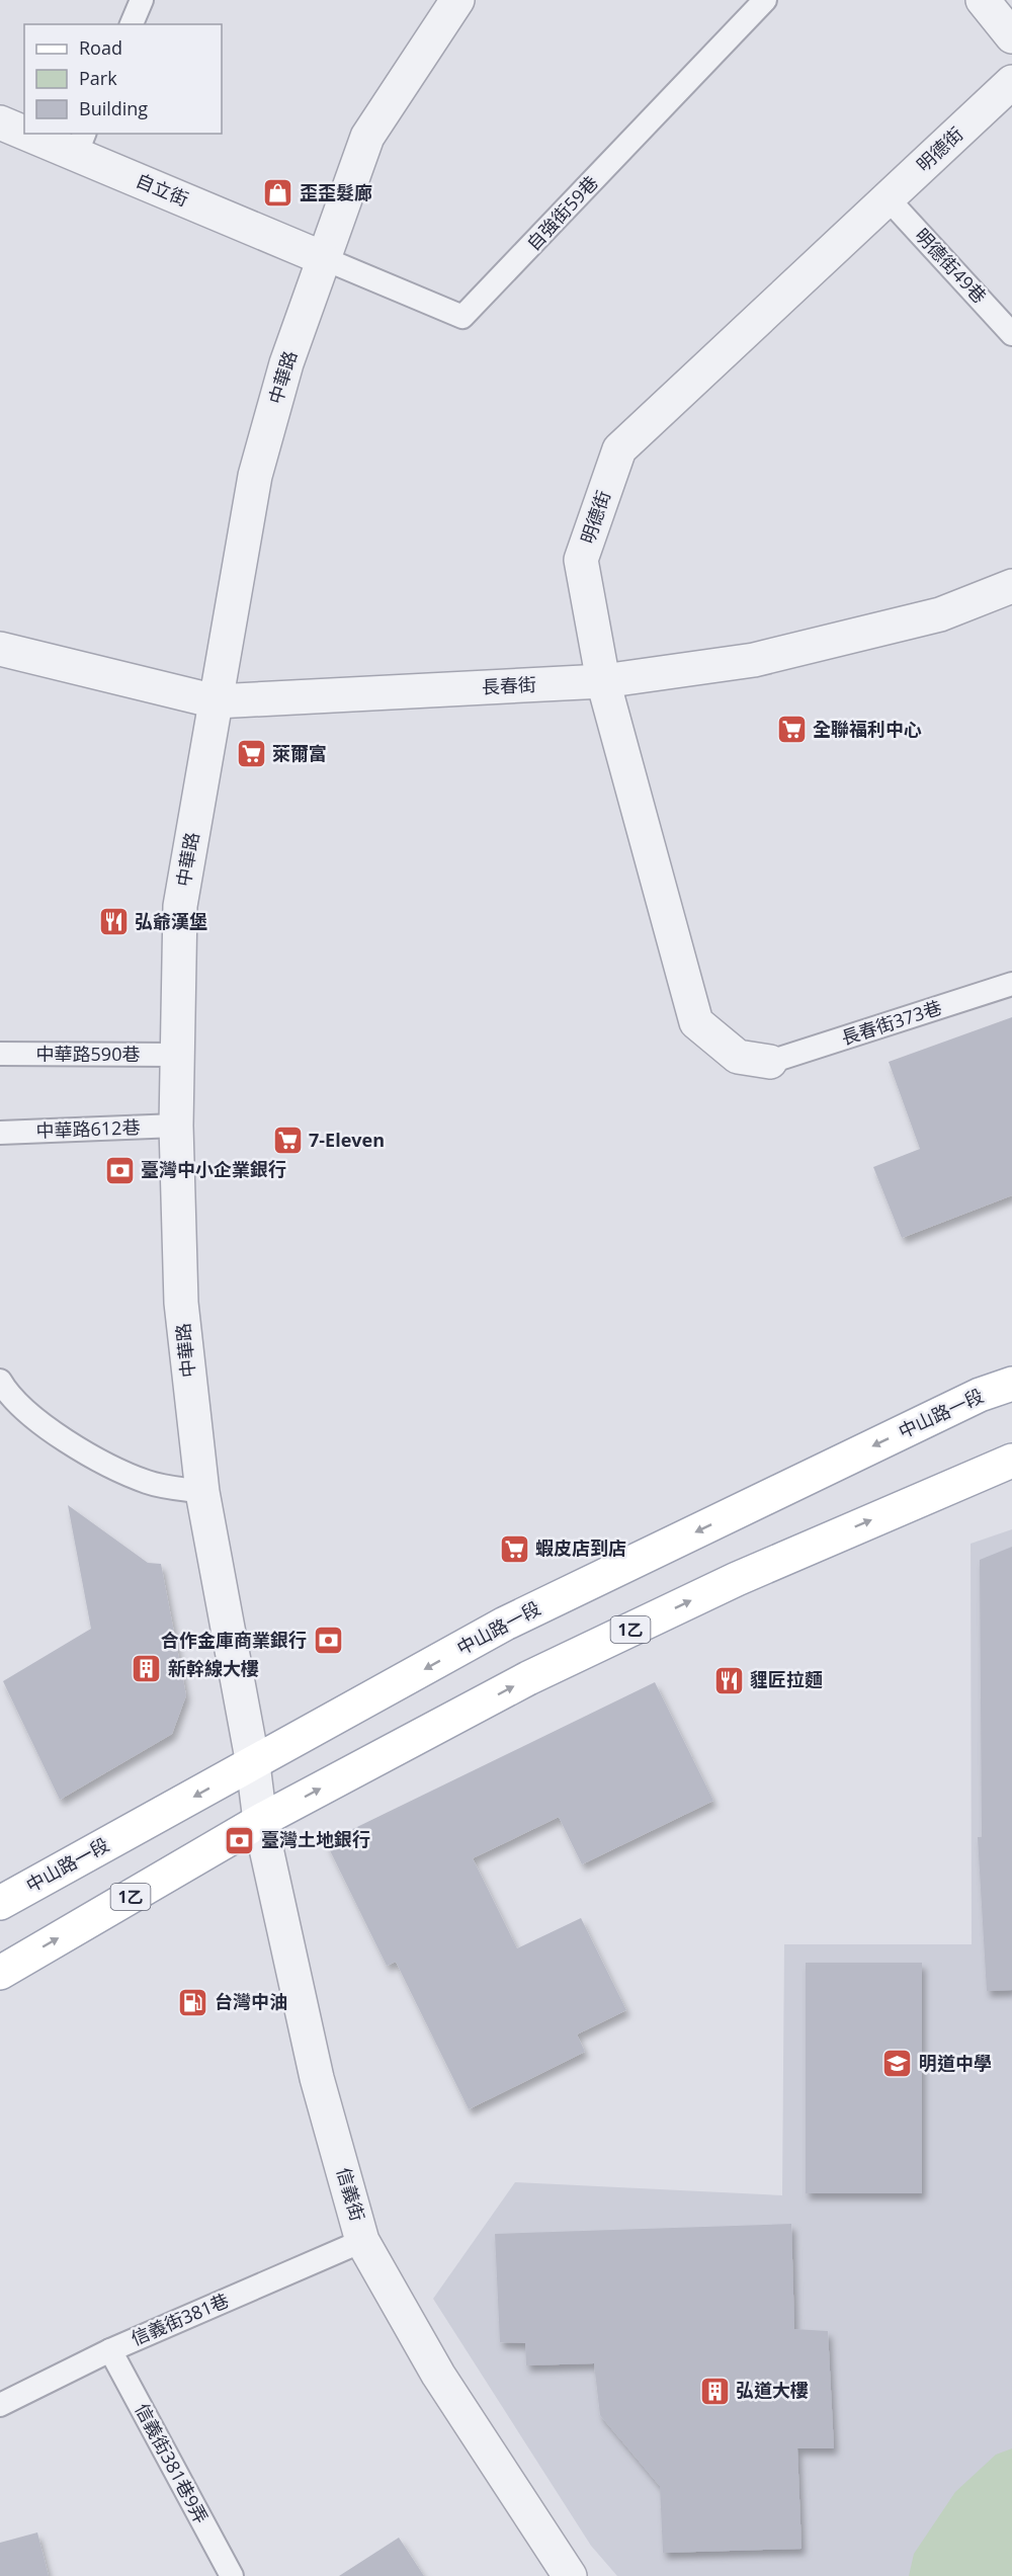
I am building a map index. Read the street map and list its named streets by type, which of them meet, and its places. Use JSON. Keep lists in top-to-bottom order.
{
  "streets": {
    "main road": ["中山路一段", "1乙"],
    "street": [
      "明德街",
      "自立街",
      "中華路",
      "長春街",
      "信義街"
    ],
    "lane": [
      "自強街59巷",
      "明德街49巷",
      "長春街373巷",
      "中華路590巷",
      "中華路612巷",
      "信義街381巷",
      "信義街381巷9弄"
    ]
  },
  "crossings": [
    ["明德街", "明德街49巷"],
    ["明德街", "長春街"],
    ["明德街", "長春街373巷"],
    ["自立街", "自強街59巷"],
    ["自立街", "中華路"],
    ["自強街59巷", "中華路"],
    ["中華路", "長春街"],
    ["中華路", "中華路590巷"],
    ["中華路", "中華路612巷"],
    ["中華路", "中山路一段"],
    ["中華路", "信義街"],
    ["中山路一段", "信義街"],
    ["1乙", "信義街"],
    ["信義街", "信義街381巷"],
    ["信義街381巷", "信義街381巷9弄"]
  ],
  "places": {
    "shop": ["歪歪髮廊"],
    "supermarket": [
      "全聯福利中心",
      "萊爾富",
      "7-Eleven",
      "蝦皮店到店"
    ],
    "restaurant": ["弘爺漢堡", "貍匠拉麵"],
    "bank": ["臺灣中小企業銀行", "合作金庫商業銀行", "臺灣土地銀行"],
    "building": ["新幹線大樓", "弘道大樓"],
    "fuel station": ["台灣中油"],
    "school or university": ["明道中學"]
  },
  "legend": ["Road", "Park", "Building"]
}
